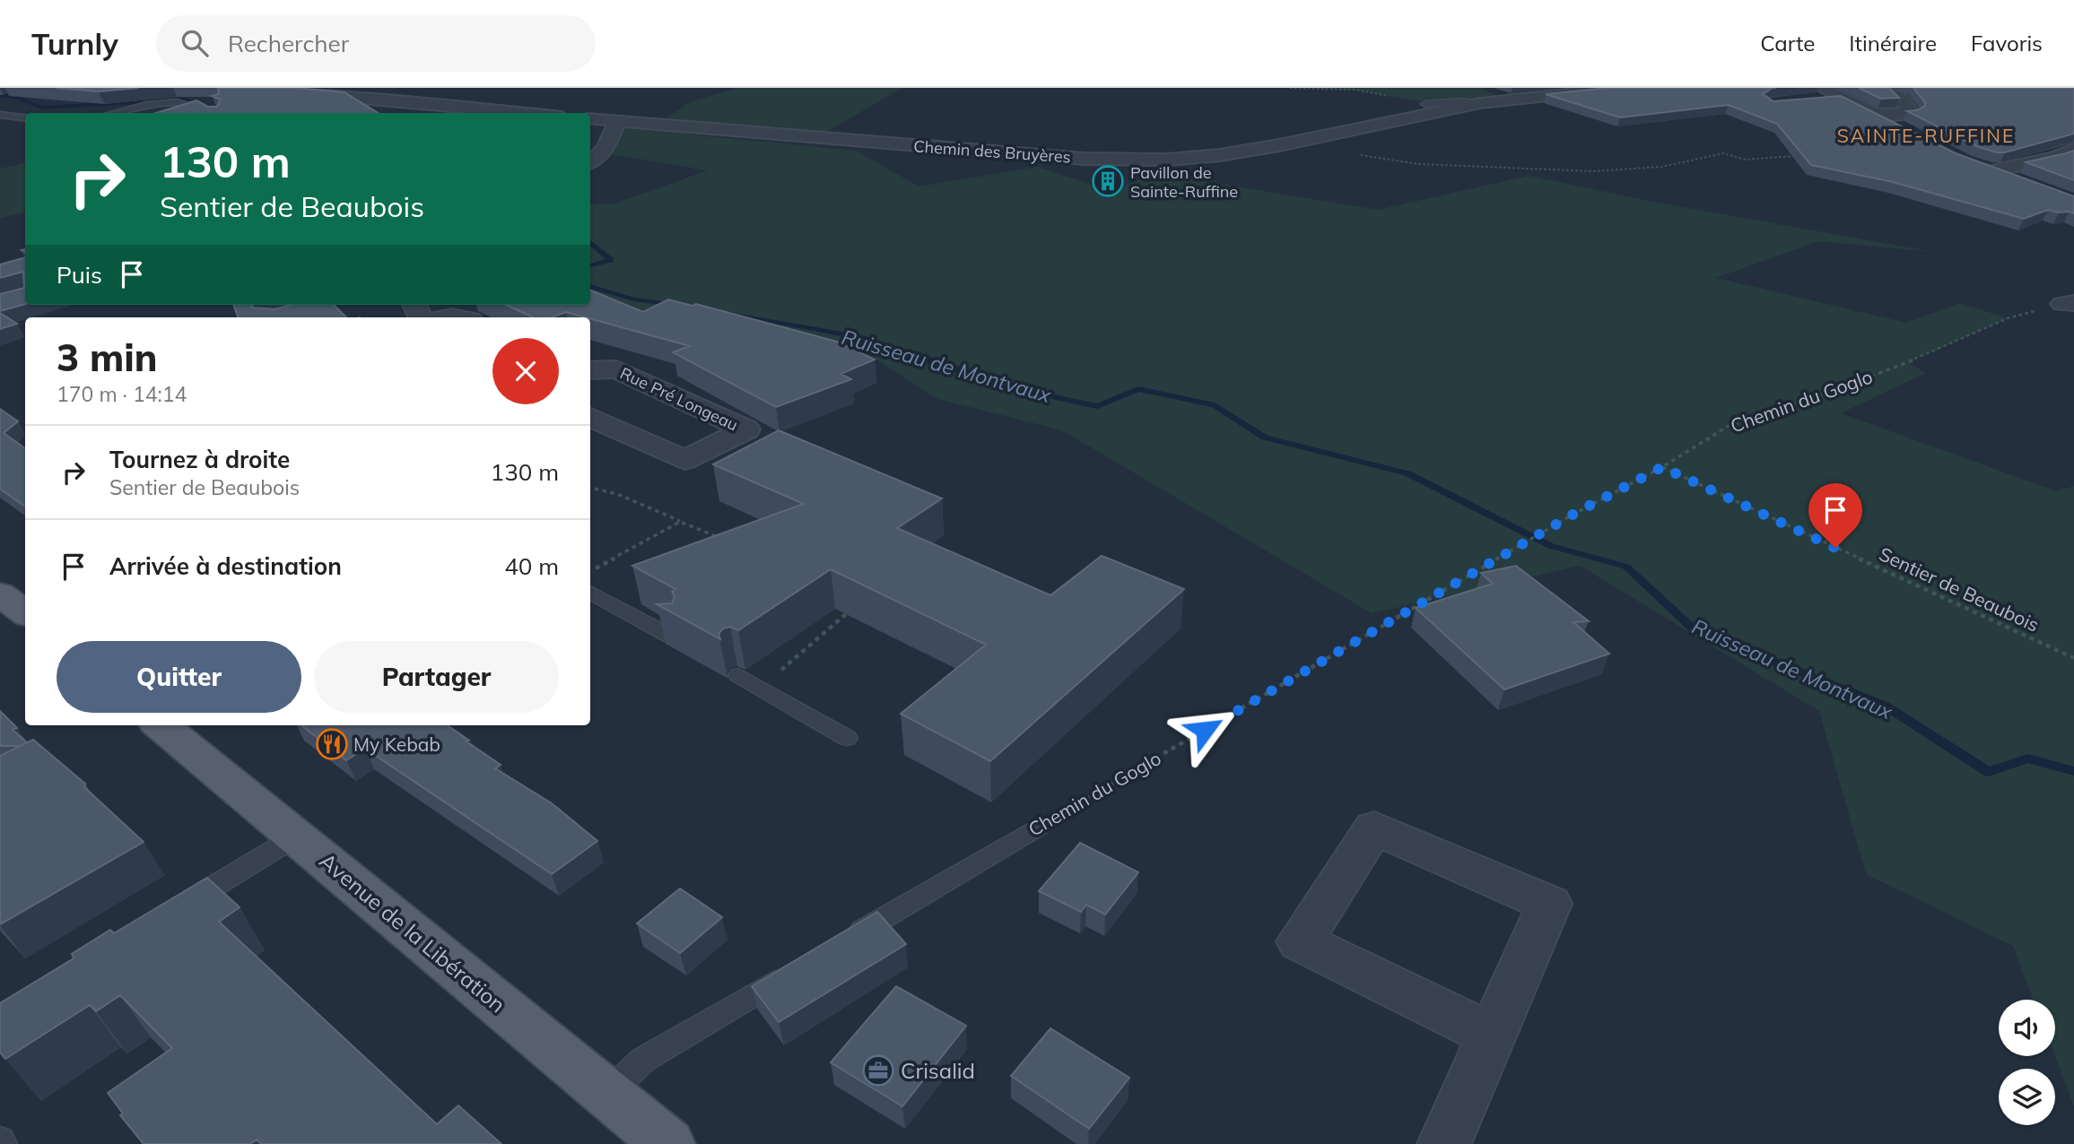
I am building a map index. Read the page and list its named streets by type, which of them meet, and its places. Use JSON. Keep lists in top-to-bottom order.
{
  "streets": {
    "main road": ["Avenue de la Libération"],
    "street": ["Chemin des Bruyères", "Rue Pré Longeau"],
    "lane": ["Chemin du Goglo"],
    "path": ["Sentier de Beaubois"]
  },
  "crossings": [
    ["Chemin du Goglo", "Sentier de Beaubois"]
  ],
  "districts": ["SAINTE-RUFFINE"],
  "water": ["Ruisseau de Montvaux"],
  "places": {
    "building": ["Pavillon de Sainte-Ruffine"],
    "restaurant": ["My Kebab"],
    "office": ["Crisalid"]
  },
  "page": {
    "header": "Turnly",
    "search": "Rechercher",
    "nav": ["Carte", "Itinéraire", "Favoris"],
    "turn": ["130 m", "Sentier de Beaubois"],
    "then": "Puis",
    "heading": ["3 min", "170 m · 14:14"],
    "list": [
      {
        "name": "Tournez à droite",
        "note": "Sentier de Beaubois",
        "value": "130 m"
      },
      {
        "name": "Arrivée à destination",
        "value": "40 m"
      }
    ],
    "buttons": ["Quitter", "Partager"]
  }
}
